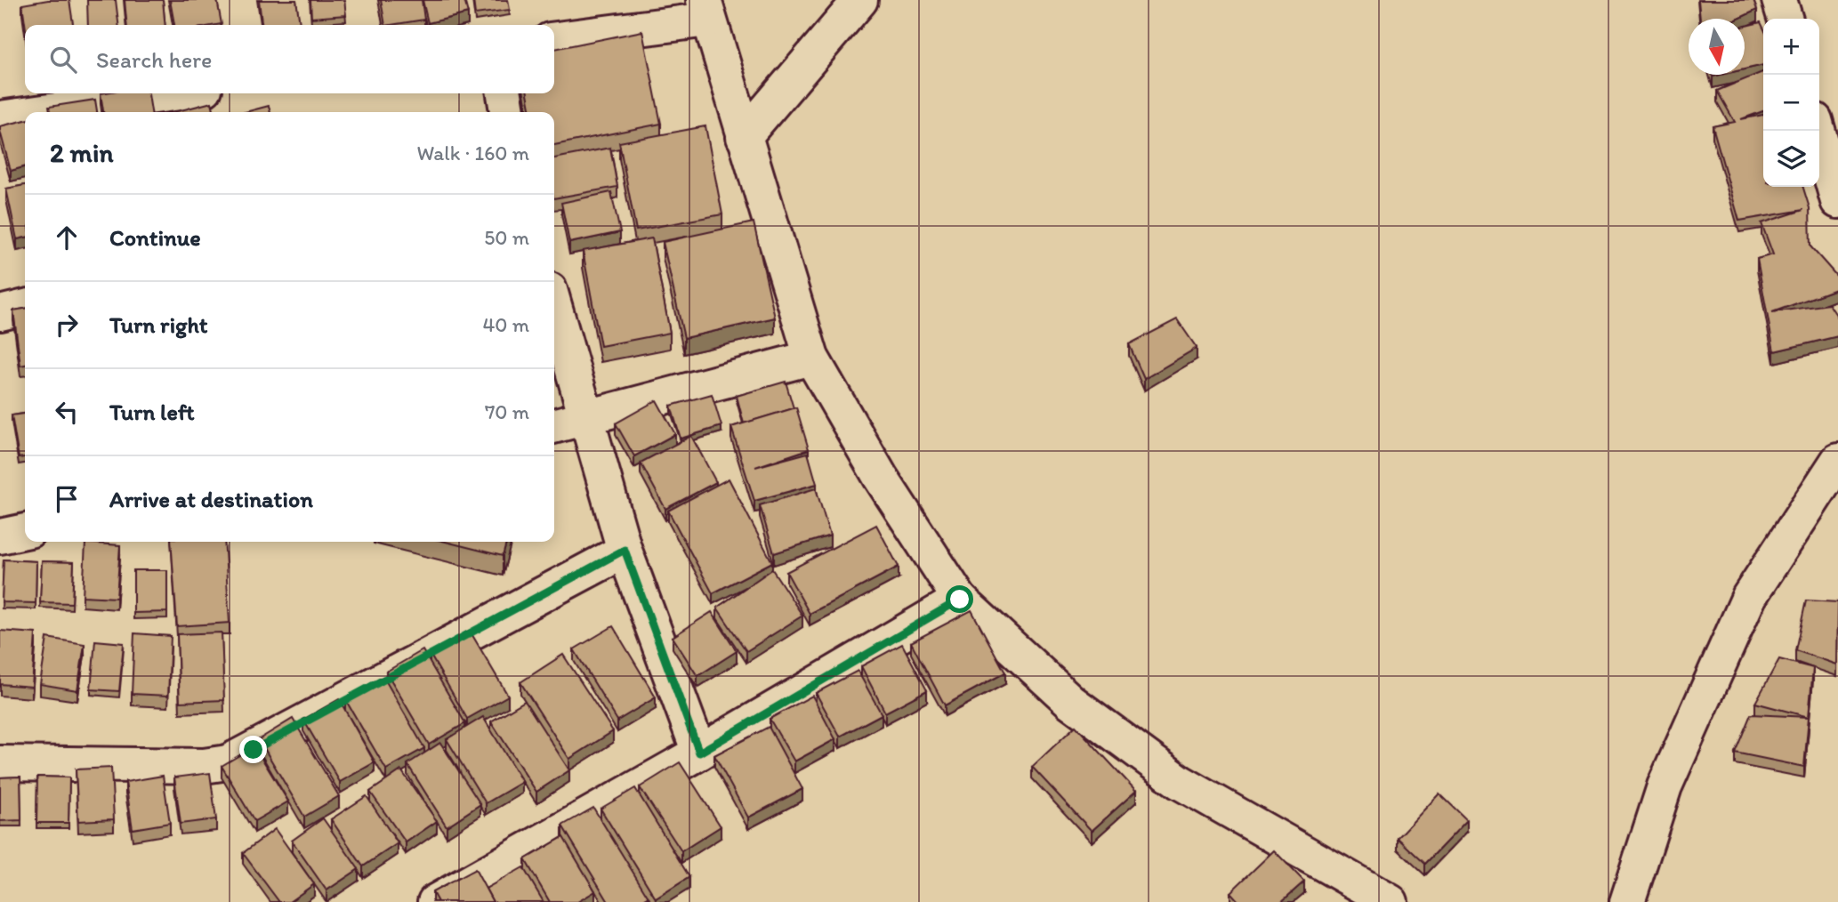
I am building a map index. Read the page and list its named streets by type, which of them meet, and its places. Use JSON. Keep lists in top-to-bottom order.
{
  "north": "bottom",
  "page": {
    "map_buttons": ["+", "−"],
    "search": "Search here",
    "heading": ["2 min", "Walk · 160 m"],
    "list": [
      ["Continue", "50 m"],
      ["Turn right", "40 m"],
      ["Turn left", "70 m"],
      "Arrive at destination"
    ]
  }
}
